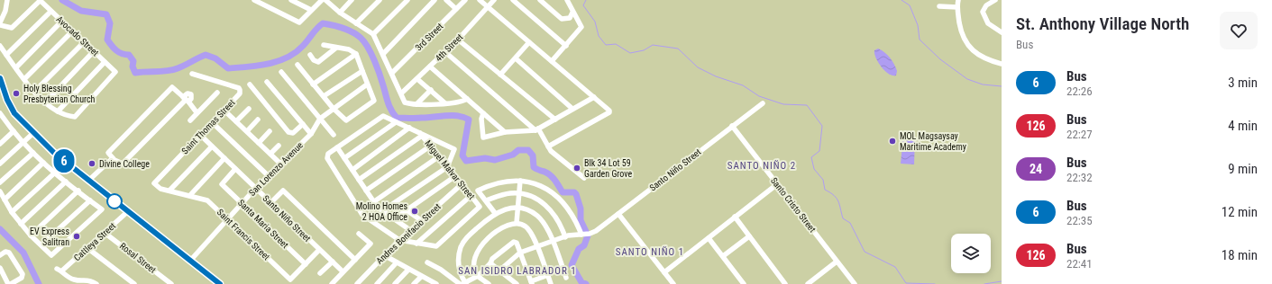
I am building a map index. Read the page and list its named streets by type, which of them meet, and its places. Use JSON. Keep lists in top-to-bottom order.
{
  "streets": {
    "street": [
      "Avocado Street",
      "3rd Street",
      "4th Street",
      "Saint Thomas Street",
      "San Lorenzo Avenue",
      "Miguel Malvar Street",
      "Santo Niño Street",
      "Santo Cristo Street",
      "Santa Maria Street",
      "Andres Bonifacio Street",
      "Saint Francis Street",
      "Cattleya Street",
      "Rosal Street"
    ]
  },
  "crossings": [
    ["Saint Thomas Street", "Santo Niño Street"],
    ["Saint Thomas Street", "Saint Francis Street"],
    ["San Lorenzo Avenue", "Santo Niño Street"],
    ["San Lorenzo Avenue", "Santa Maria Street"],
    ["San Lorenzo Avenue", "Saint Francis Street"],
    ["Miguel Malvar Street", "Andres Bonifacio Street"],
    ["Santo Niño Street", "Santo Cristo Street"],
    ["Santo Niño Street", "Santa Maria Street"],
    ["Santo Niño Street", "Saint Francis Street"],
    ["Santa Maria Street", "Saint Francis Street"],
    ["Cattleya Street", "Rosal Street"]
  ],
  "districts": ["SANTO NIÑO 2", "SANTO NIÑO 1", "SAN ISIDRO LABRADOR 1"],
  "places": [
    "Holy Blessing Presbyterian Church",
    "MOL Magsaysay Maritime Academy",
    "Divine College",
    "Blk 34 Lot 59 Garden Grove",
    "Molino Homes 2 HOA Office",
    "EV Express Salitran"
  ],
  "lines": ["bus line 6"],
  "page": {
    "on_map": "6",
    "heading": ["St. Anthony Village North", "Bus"],
    "list": [
      {
        "mark": "6",
        "name": "Bus",
        "note": "22:26",
        "value": "3 min"
      },
      {
        "mark": "126",
        "name": "Bus",
        "note": "22:27",
        "value": "4 min"
      },
      {
        "mark": "24",
        "name": "Bus",
        "note": "22:32",
        "value": "9 min"
      },
      {
        "mark": "6",
        "name": "Bus",
        "note": "22:35",
        "value": "12 min"
      },
      {
        "mark": "126",
        "name": "Bus",
        "note": "22:41",
        "value": "18 min"
      }
    ]
  }
}
